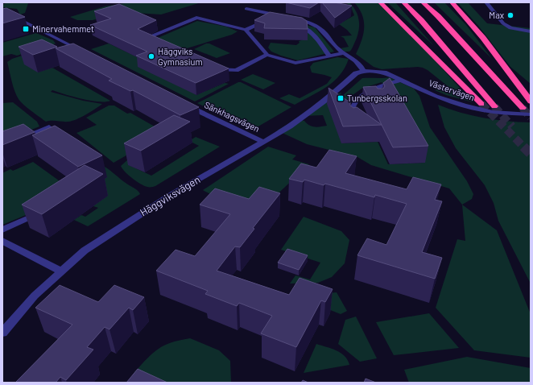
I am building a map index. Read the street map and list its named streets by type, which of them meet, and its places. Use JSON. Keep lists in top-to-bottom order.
{
  "streets": {
    "street": ["Västervägen", "Sänkhagsvägen", "Häggviksvägen"]
  },
  "crossings": [
    ["Västervägen", "Häggviksvägen"],
    ["Sänkhagsvägen", "Häggviksvägen"]
  ],
  "places": {
    "other": ["Max", "Häggviks Gymnasium"],
    "transit": ["Minervahemmet", "Tunbergsskolan"]
  }
}
